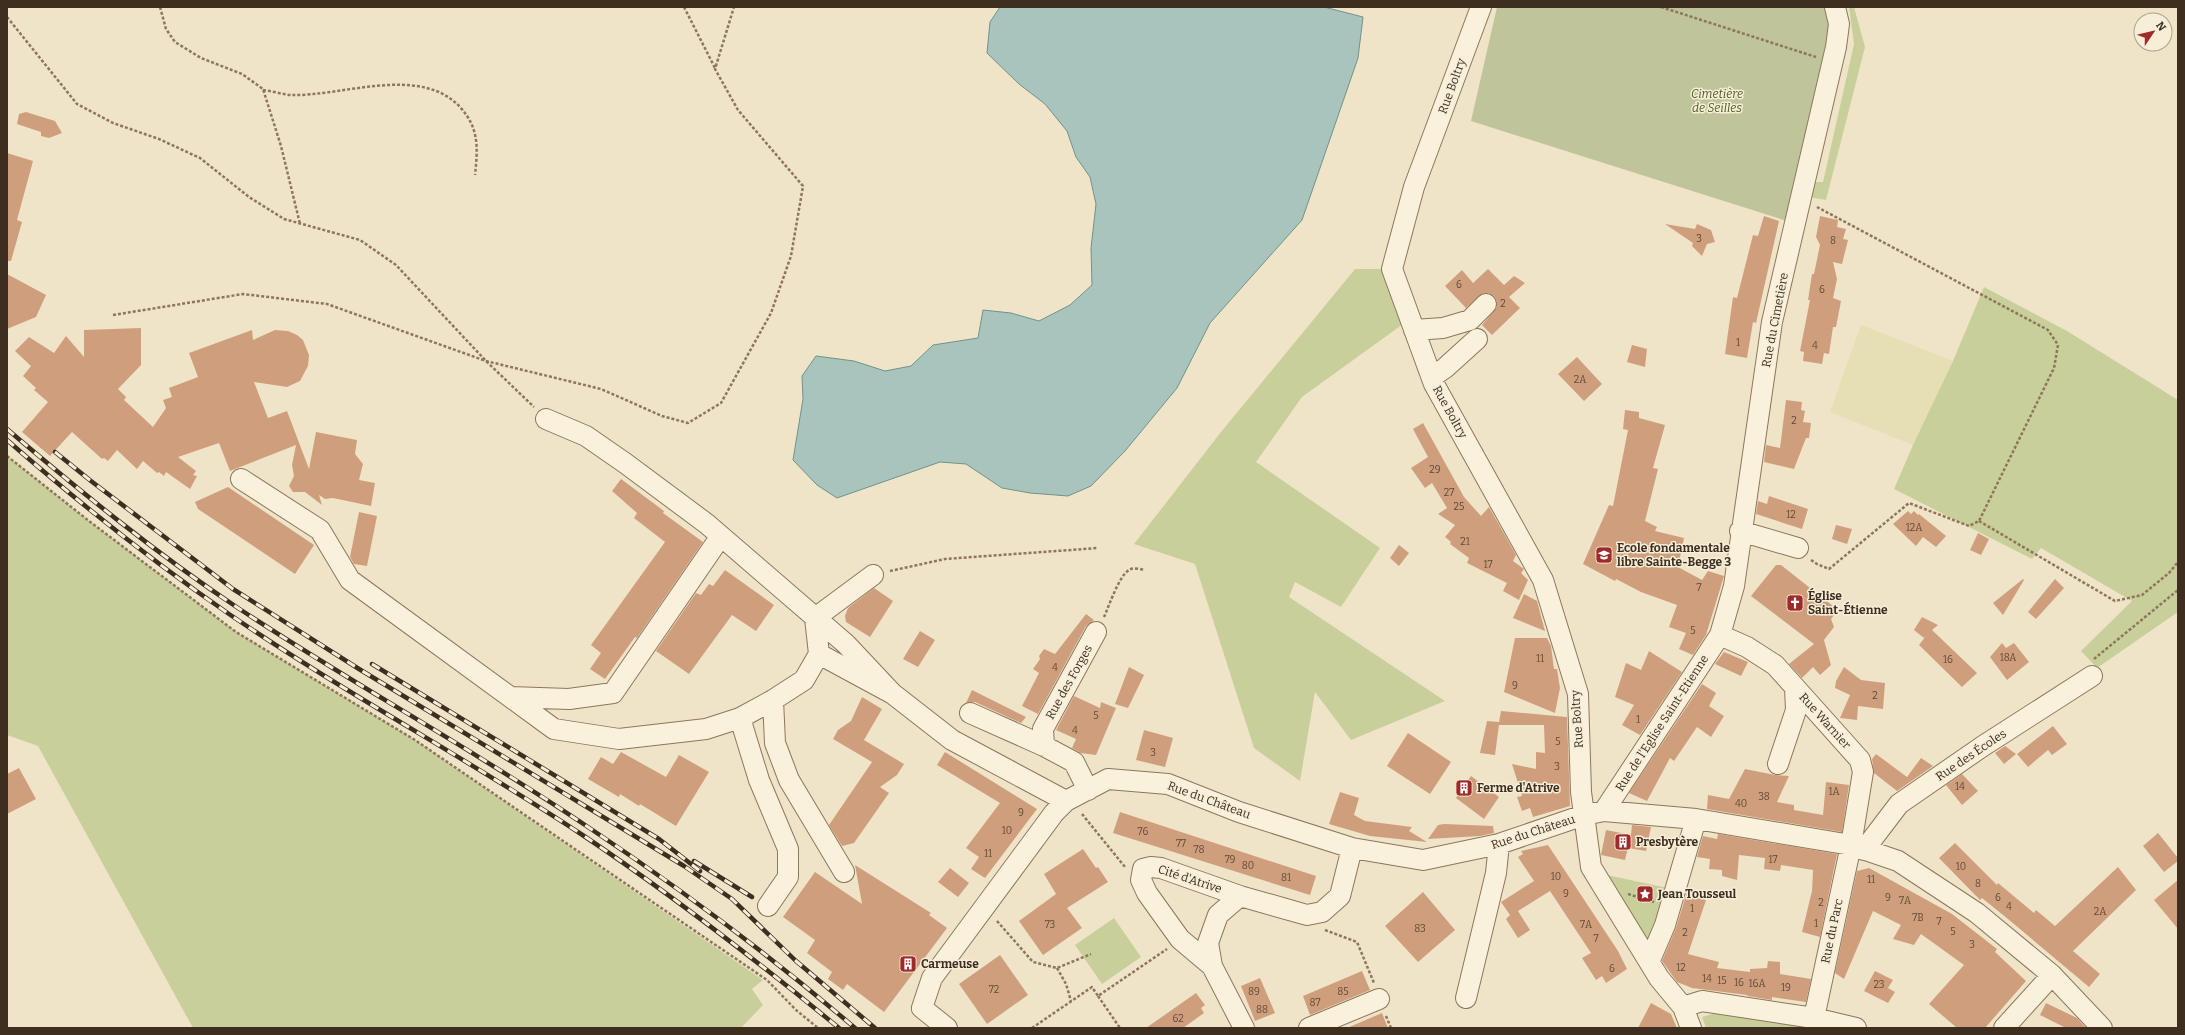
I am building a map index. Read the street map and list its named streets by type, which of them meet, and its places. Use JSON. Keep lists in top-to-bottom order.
{
  "streets": {
    "street": [
      "Rue Boltry",
      "Rue du Cimetière",
      "Rue des Forges",
      "Rue Warnier",
      "Rue de l'Eglise Saint-Etienne",
      "Rue des Écoles",
      "Rue du Château",
      "Cité d'Atrive",
      "Rue du Parc"
    ]
  },
  "crossings": [
    ["Rue Boltry", "Rue du Château"],
    ["Rue du Cimetière", "Rue Warnier"],
    ["Rue du Cimetière", "Rue de l'Eglise Saint-Etienne"],
    ["Rue Warnier", "Rue de l'Eglise Saint-Etienne"],
    ["Rue Warnier", "Rue des Écoles"],
    ["Rue Warnier", "Rue du Parc"],
    ["Rue de l'Eglise Saint-Etienne", "Rue du Château"],
    ["Rue des Écoles", "Rue du Parc"]
  ],
  "parks": ["Cimetière de Seilles"],
  "places": {
    "school or university": ["Ecole fondamentale libre Sainte-Begge 3"],
    "church": ["Église Saint-Étienne"],
    "building": ["Ferme d'Atrive", "Presbytère", "Carmeuse"],
    "place": ["Jean Tousseul"]
  },
  "house_numbers": [
    "3",
    "8",
    "6",
    "6",
    "2",
    "1",
    "4",
    "2A",
    "2",
    "29",
    "27",
    "25",
    "12",
    "12A",
    "21",
    "17",
    "7",
    "5",
    "18A",
    "11",
    "16",
    "4",
    "9",
    "2",
    "5",
    "1",
    "4",
    "5",
    "3",
    "3",
    "14",
    "1A",
    "38",
    "40",
    "9",
    "10",
    "76",
    "77",
    "78",
    "11",
    "79",
    "17",
    "80",
    "10",
    "10",
    "81",
    "11",
    "8",
    "9",
    "9",
    "6",
    "7A",
    "2",
    "4",
    "1",
    "2A",
    "7B",
    "7",
    "1",
    "73",
    "7A",
    "83",
    "5",
    "2",
    "7",
    "3",
    "12",
    "6",
    "14",
    "15",
    "16",
    "16A",
    "23",
    "19",
    "72",
    "89",
    "85",
    "87",
    "88",
    "62"
  ],
  "north": "top right"
}
